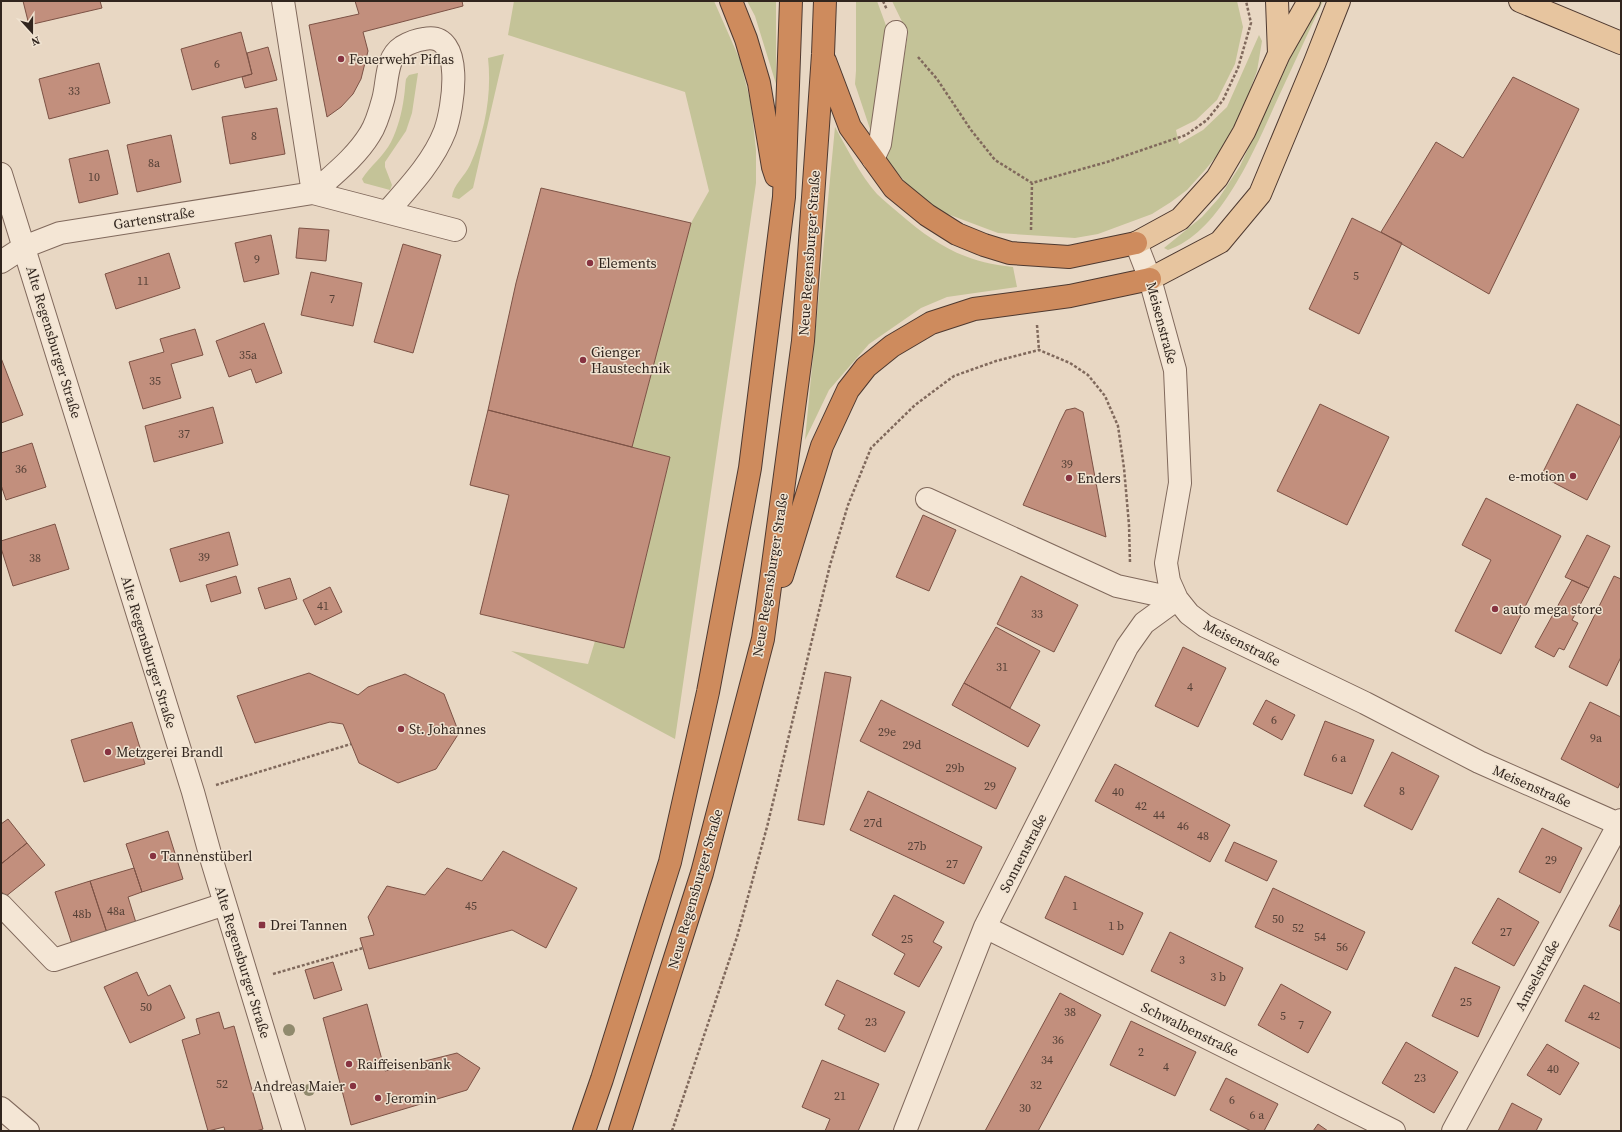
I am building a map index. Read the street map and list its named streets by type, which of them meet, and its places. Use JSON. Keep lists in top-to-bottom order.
{
  "streets": {
    "highway": ["Neue Regensburger Straße"],
    "street": [
      "Gartenstraße",
      "Meisenstraße",
      "Alte Regensburger Straße",
      "Sonnenstraße",
      "Amselstraße",
      "Schwalbenstraße"
    ]
  },
  "crossings": [
    ["Gartenstraße", "Alte Regensburger Straße"],
    ["Meisenstraße", "Sonnenstraße"],
    ["Meisenstraße", "Amselstraße"],
    ["Sonnenstraße", "Schwalbenstraße"]
  ],
  "places": {
    "other": [
      "Feuerwehr Piflas",
      "Elements",
      "Gienger Haustechnik",
      "e-motion",
      "Enders",
      "auto mega store",
      "St. Johannes",
      "Metzgerei Brandl",
      "Tannenstüberl",
      "Raiffeisenbank",
      "Andreas Maier",
      "Jeromin"
    ],
    "transit": ["Drei Tannen"]
  },
  "house_numbers": [
    "6",
    "33",
    "8",
    "8a",
    "10",
    "9",
    "5",
    "11",
    "7",
    "35a",
    "35",
    "37",
    "39",
    "36",
    "39",
    "38",
    "41",
    "33",
    "31",
    "4",
    "6",
    "29e",
    "9a",
    "29d",
    "6 a",
    "29b",
    "29",
    "8",
    "40",
    "42",
    "44",
    "27d",
    "46",
    "48",
    "27b",
    "29",
    "27",
    "45",
    "1",
    "48a",
    "48b",
    "50",
    "1 b",
    "52",
    "27",
    "54",
    "25",
    "56",
    "3",
    "3 b",
    "25",
    "50",
    "38",
    "5",
    "42",
    "23",
    "7",
    "36",
    "2",
    "34",
    "4",
    "40",
    "23",
    "52",
    "32",
    "21",
    "6",
    "30",
    "6 a"
  ],
  "north": "bottom"
}
